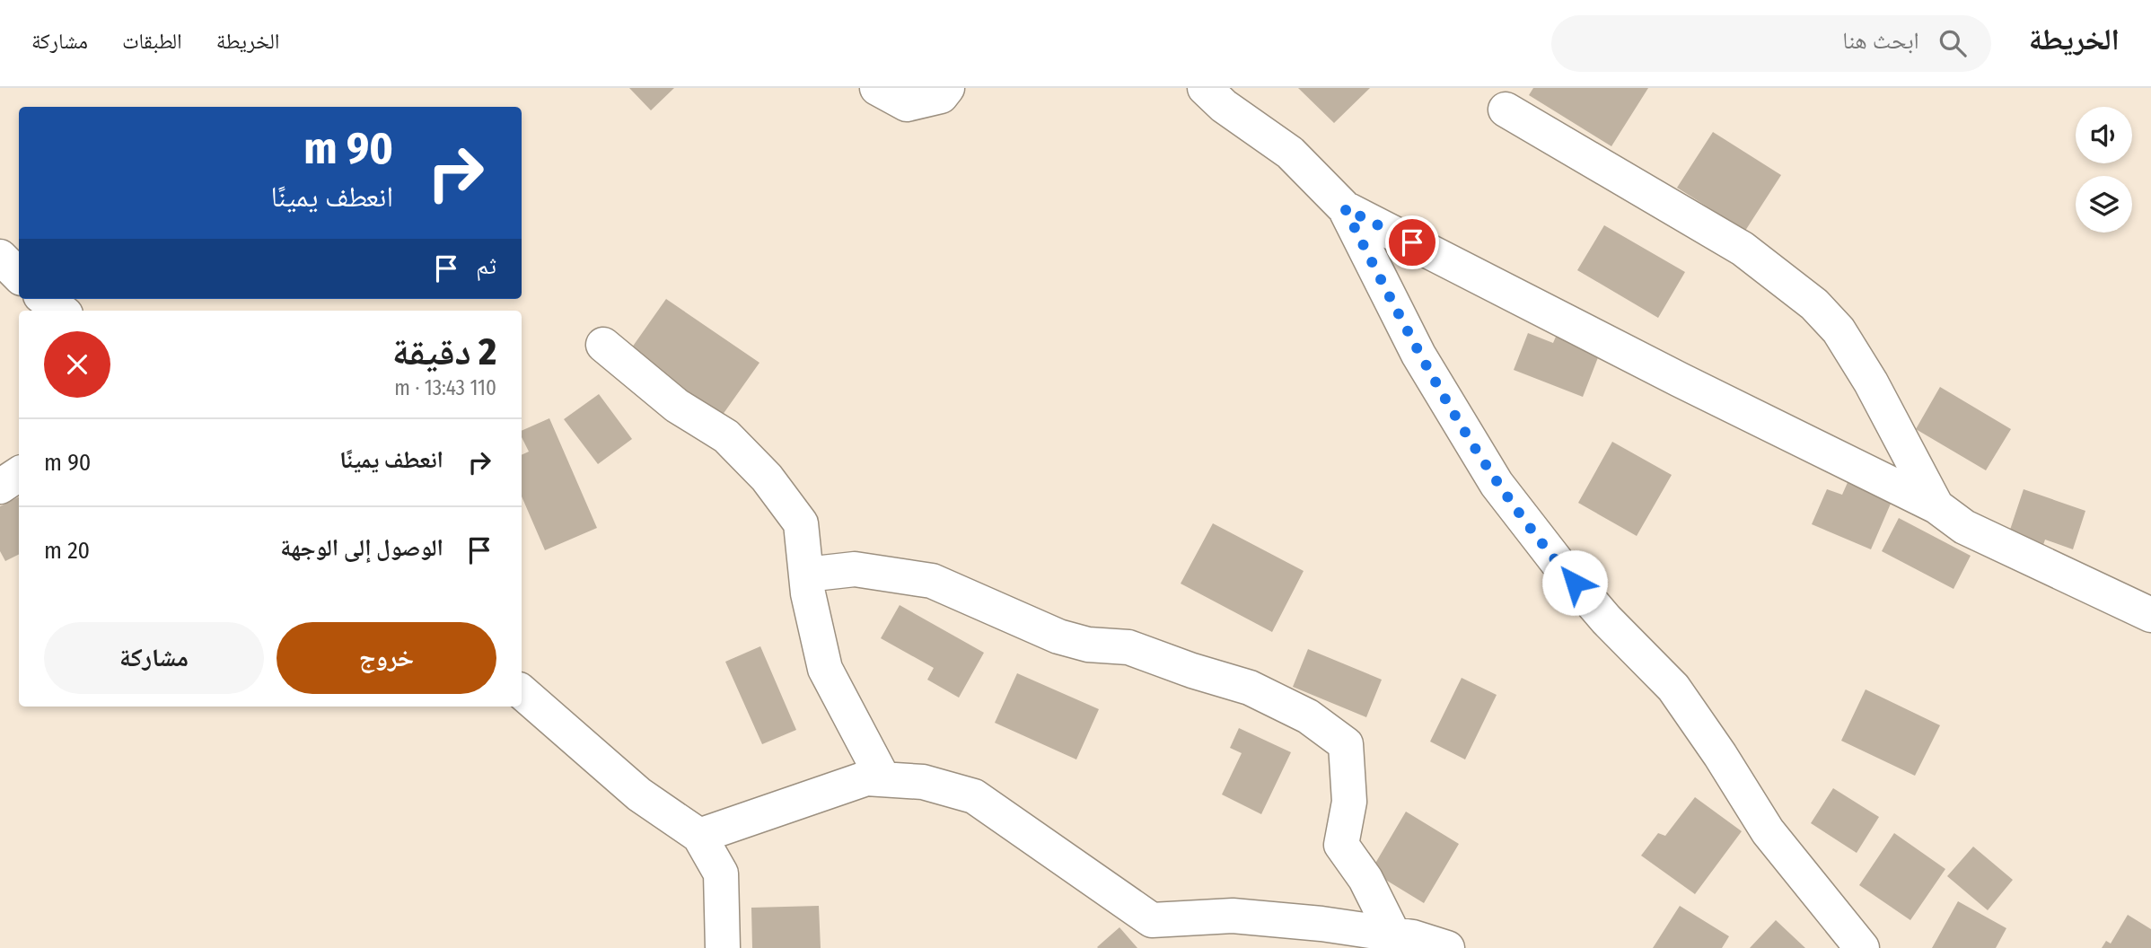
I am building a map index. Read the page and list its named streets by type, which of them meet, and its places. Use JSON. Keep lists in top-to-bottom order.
{
  "page": {
    "header": "الخريطة",
    "search": "ابحث هنا",
    "nav": ["الخريطة", "الطبقات", "مشاركة"],
    "turn": ["90 m", "انعطف يمينًا"],
    "then": "ثم",
    "heading": ["2 دقيقة", "110 m · 13:43"],
    "list": [
      {
        "name": "انعطف يمينًا",
        "value": "90 m"
      },
      {
        "name": "الوصول إلى الوجهة",
        "value": "20 m"
      }
    ],
    "buttons": ["خروج", "مشاركة"]
  }
}
